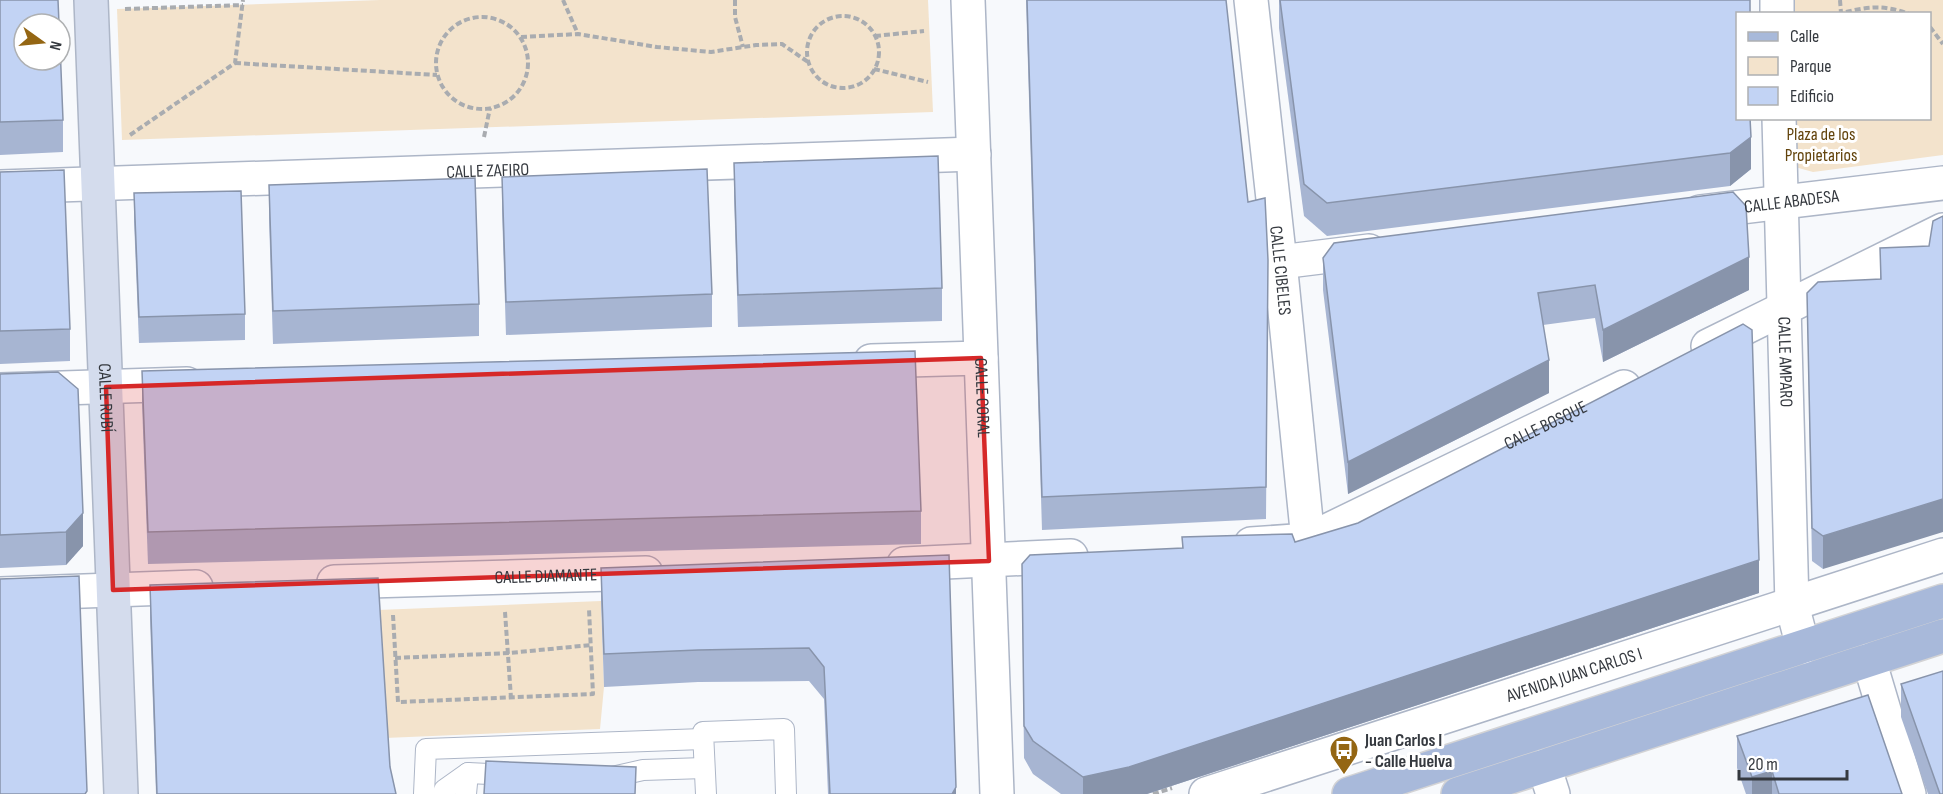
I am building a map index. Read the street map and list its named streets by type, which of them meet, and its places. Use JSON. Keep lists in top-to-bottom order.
{
  "streets": {
    "main road": ["CALLE RUBÍ"],
    "street": [
      "CALLE ZAFIRO",
      "CALLE ABADESA",
      "CALLE CIBELES",
      "CALLE AMPARO",
      "CALLE CORAL",
      "CALLE BOSQUE",
      "CALLE DIAMANTE",
      "AVENIDA JUAN CARLOS I"
    ]
  },
  "crossings": [
    ["CALLE ZAFIRO", "CALLE RUBÍ"],
    ["CALLE ZAFIRO", "CALLE CORAL"],
    ["CALLE ABADESA", "CALLE AMPARO"],
    ["CALLE CIBELES", "CALLE BOSQUE"],
    ["CALLE AMPARO", "AVENIDA JUAN CARLOS I"]
  ],
  "parks": ["Plaza de los Propietarios"],
  "places": {
    "bus stop": ["Juan Carlos I - Calle Huelva"]
  },
  "legend": ["Calle", "Parque", "Edificio"],
  "scale_bar": "20 m",
  "north": "right"
}
